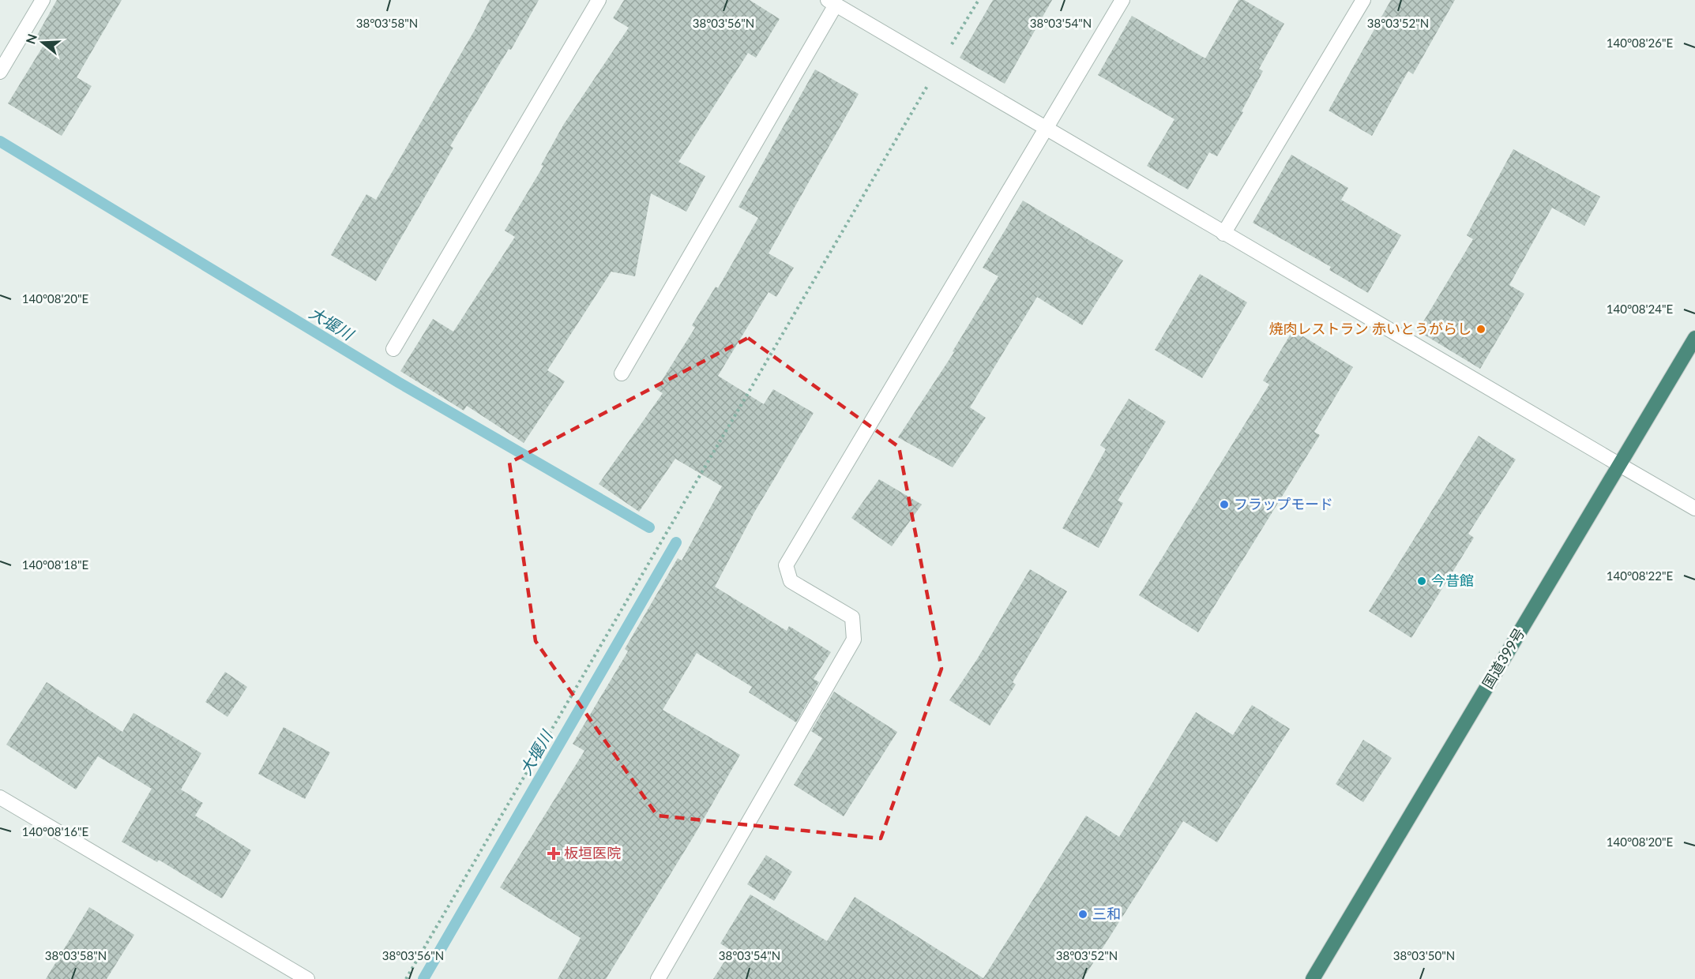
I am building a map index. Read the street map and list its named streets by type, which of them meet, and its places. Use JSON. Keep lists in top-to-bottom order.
{
  "streets": {
    "highway": ["国道399号"]
  },
  "water": ["大堰川"],
  "places": {
    "other": [
      "焼肉レストラン 赤いとうがらし",
      "フラップモード",
      "今昔館",
      "三和"
    ],
    "health": ["板垣医院"]
  },
  "north": "left",
  "coordinates": [
    "38°03'58\"N",
    "38°03'56\"N",
    "38°03'54\"N",
    "38°03'52\"N",
    "140°08'26\"E",
    "140°08'20\"E",
    "140°08'24\"E",
    "140°08'18\"E",
    "140°08'22\"E",
    "140°08'16\"E",
    "38°03'50\"N"
  ]
}
